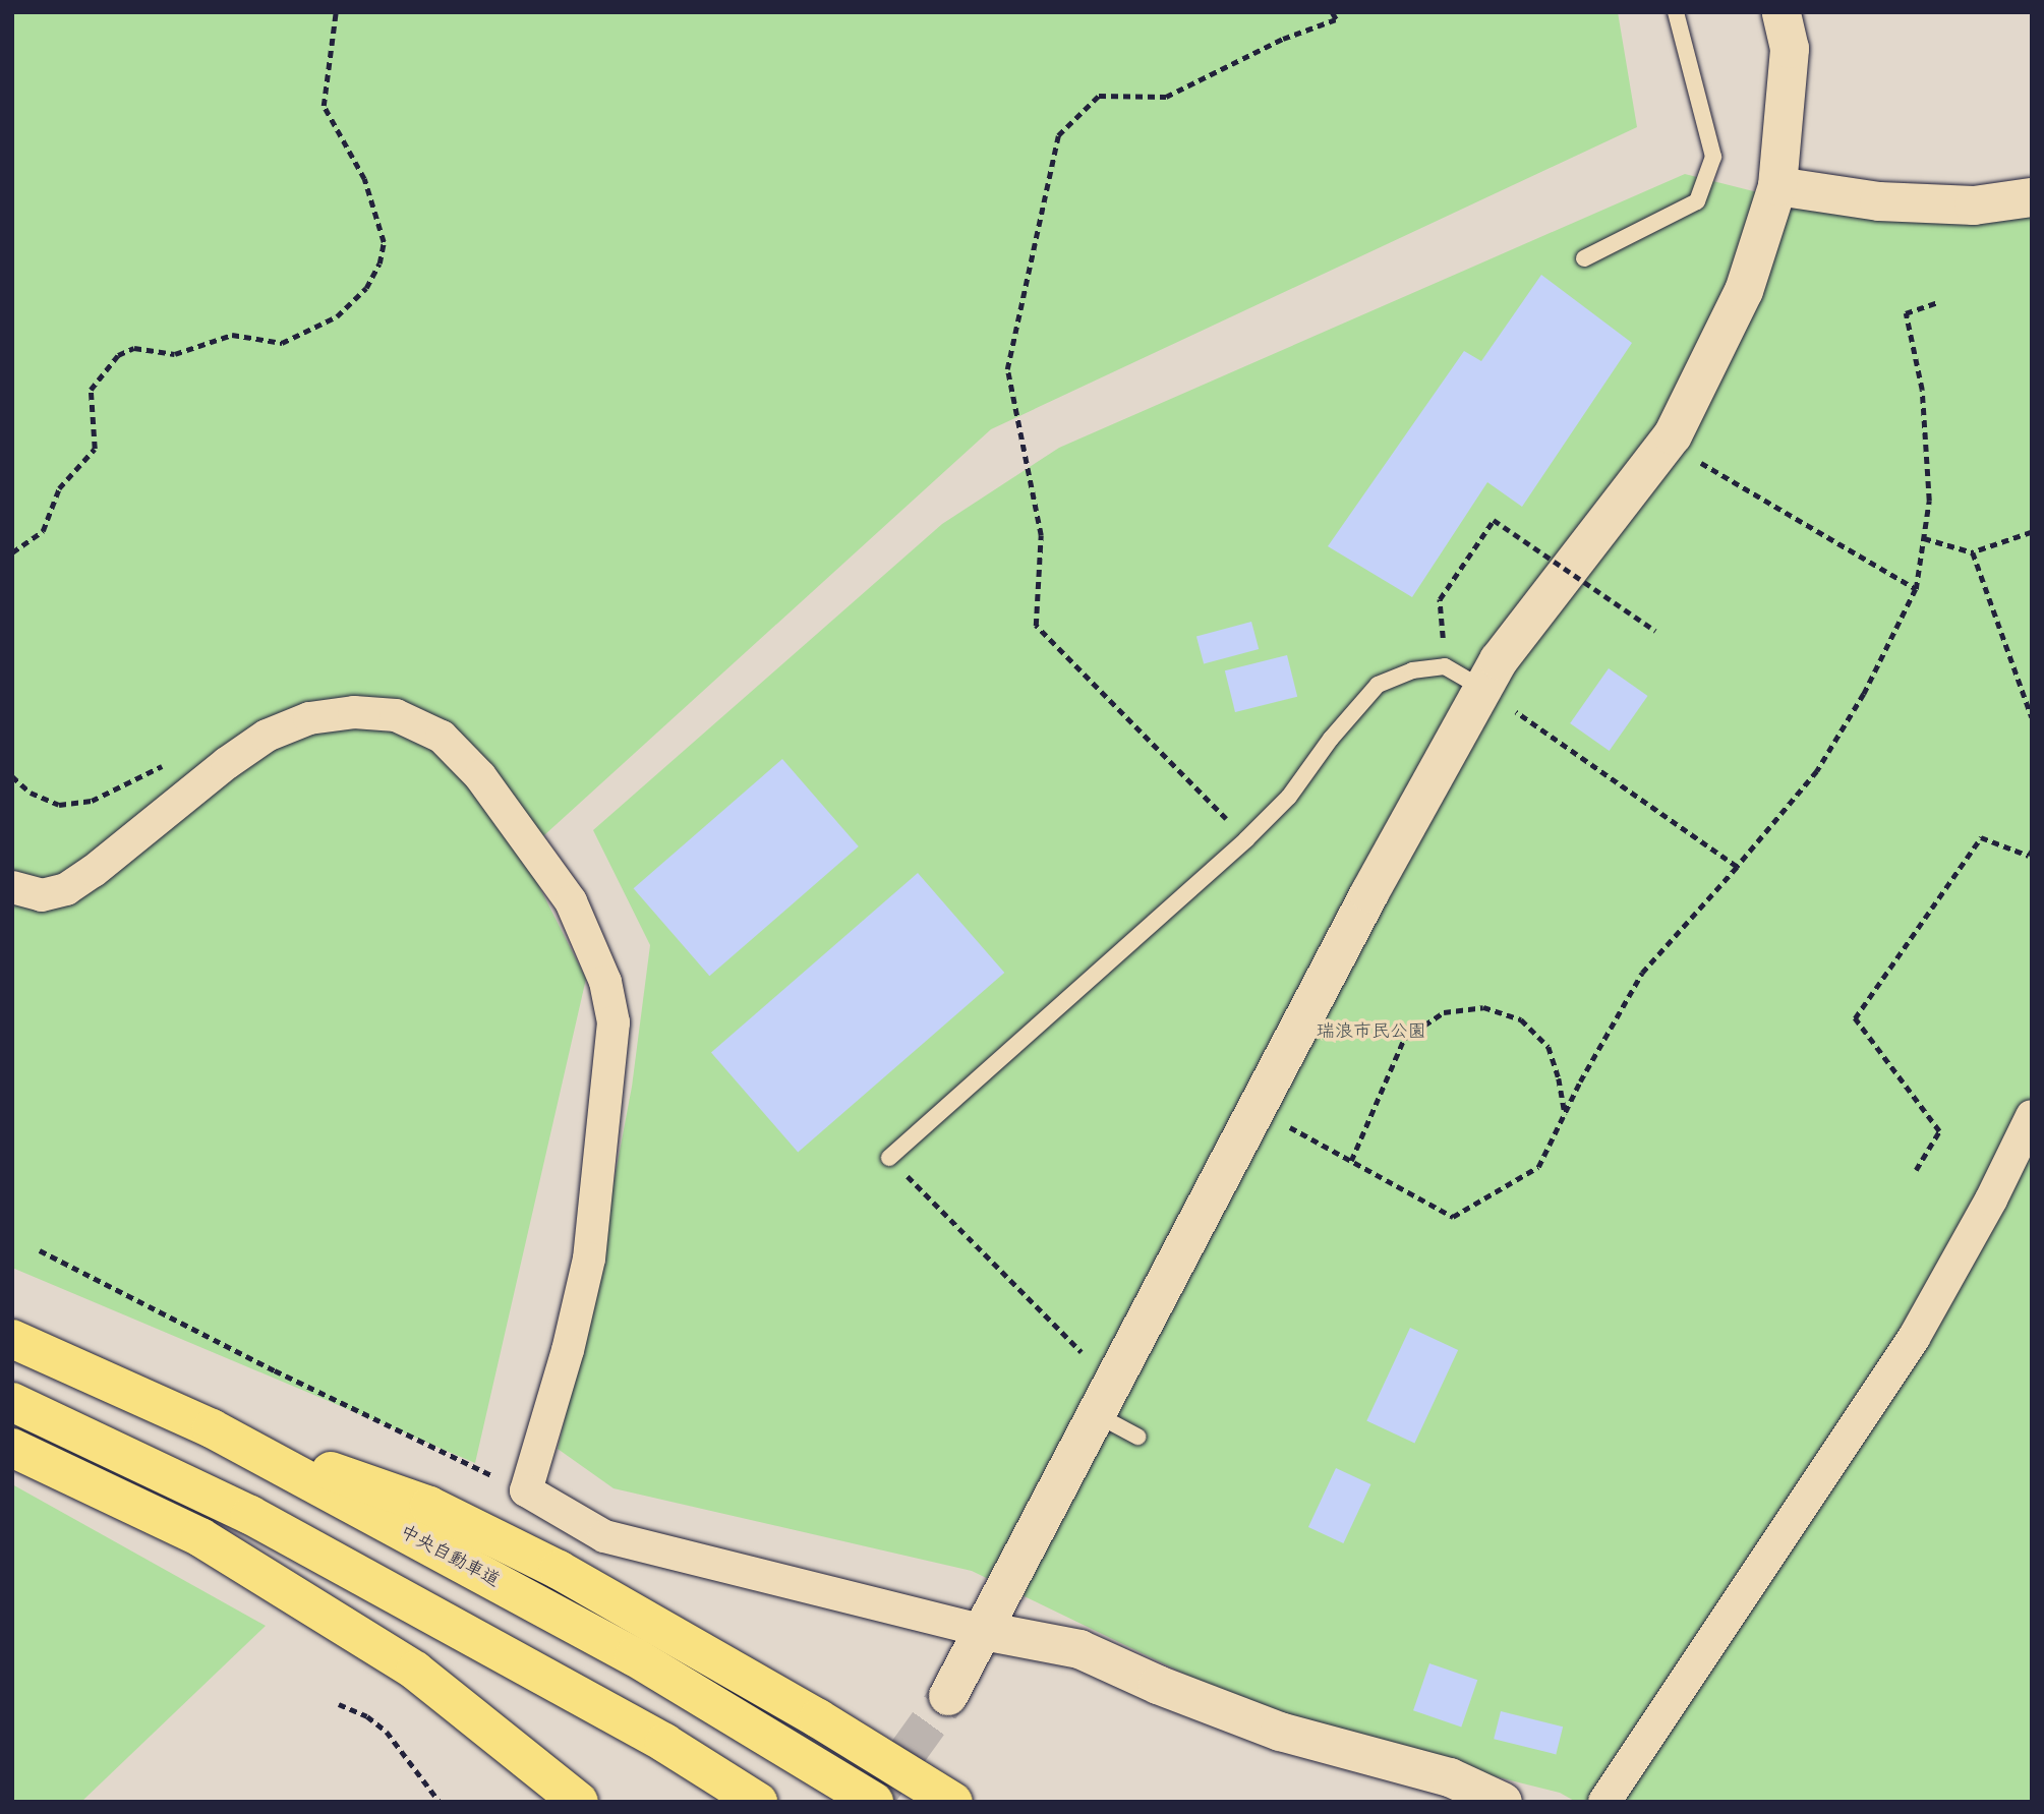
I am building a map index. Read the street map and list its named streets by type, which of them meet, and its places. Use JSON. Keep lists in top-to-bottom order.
{
  "streets": {
    "highway": ["中央自動車道"]
  },
  "parks": ["瑞浪市民公園"]
}
